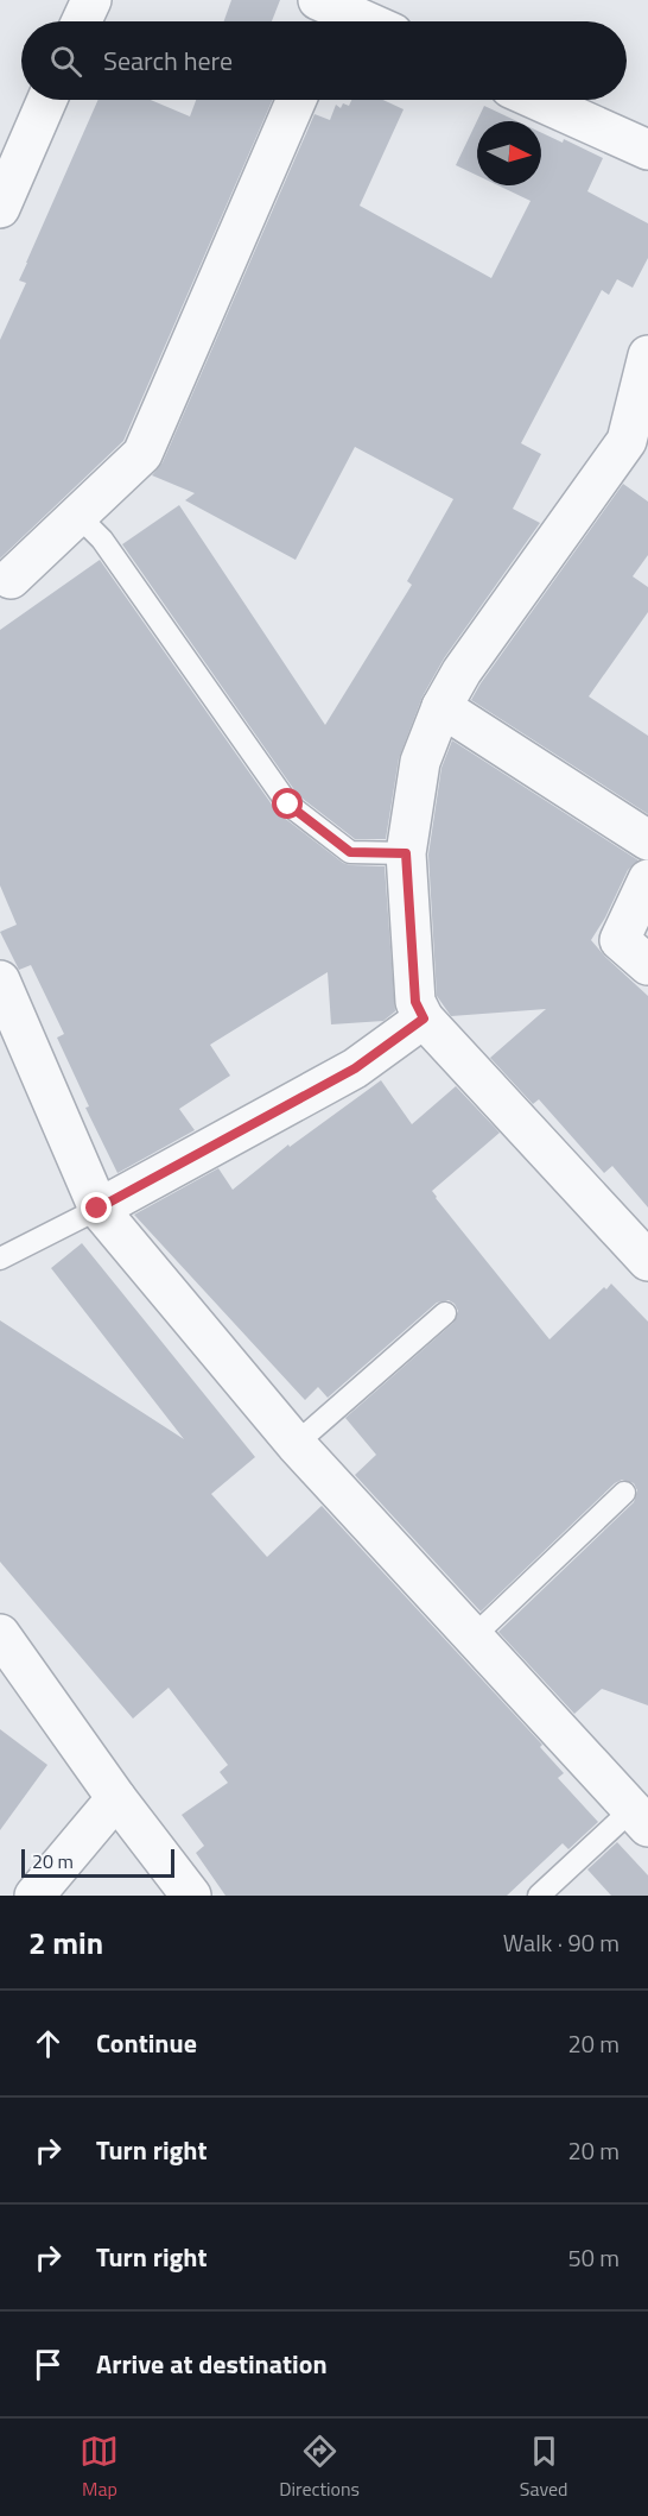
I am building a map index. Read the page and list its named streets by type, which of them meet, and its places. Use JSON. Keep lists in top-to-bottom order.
{
  "scale_bar": "20 m",
  "north": "right",
  "page": {
    "search": "Search here",
    "scale": "20 m",
    "heading": ["2 min", "Walk · 90 m"],
    "list": [
      ["Continue", "20 m"],
      ["Turn right", "20 m"],
      ["Turn right", "50 m"],
      "Arrive at destination"
    ],
    "nav": ["Map", "Directions", "Saved"]
  }
}
